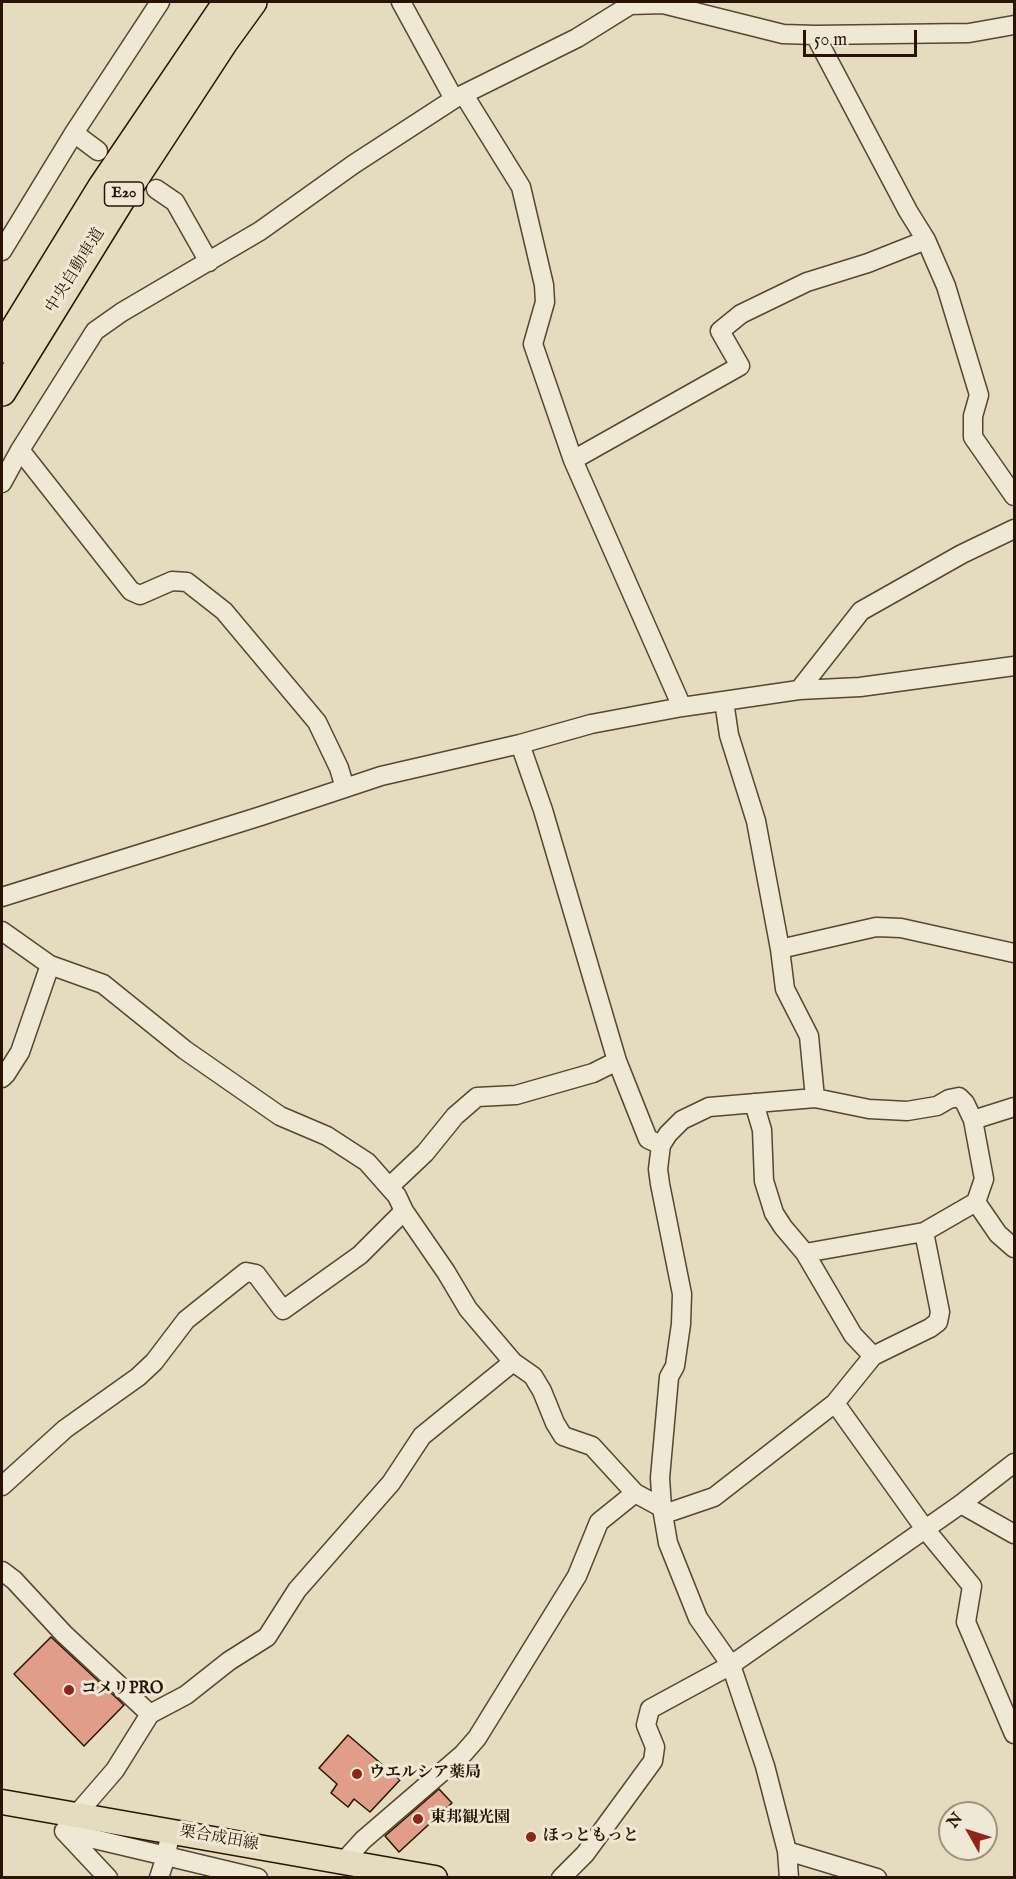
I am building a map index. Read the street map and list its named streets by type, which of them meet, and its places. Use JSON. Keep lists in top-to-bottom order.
{
  "streets": {
    "highway": ["E20", "中央自動車道"],
    "main road": ["栗合成田線"]
  },
  "places": [
    "コメリPRO",
    "ウエルシア薬局",
    "東邦観光園",
    "ほっともっと"
  ],
  "scale_bar": "50 m",
  "north": "top left"
}
